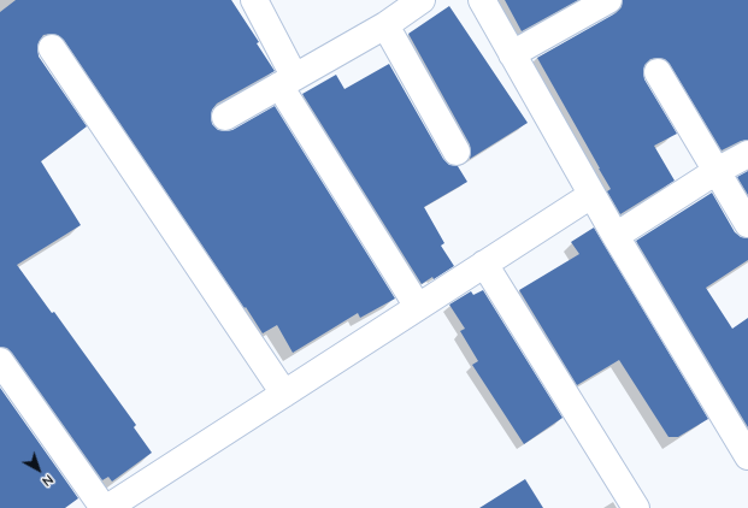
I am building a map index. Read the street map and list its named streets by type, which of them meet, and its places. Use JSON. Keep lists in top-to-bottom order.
{
  "north": "bottom right"
}
